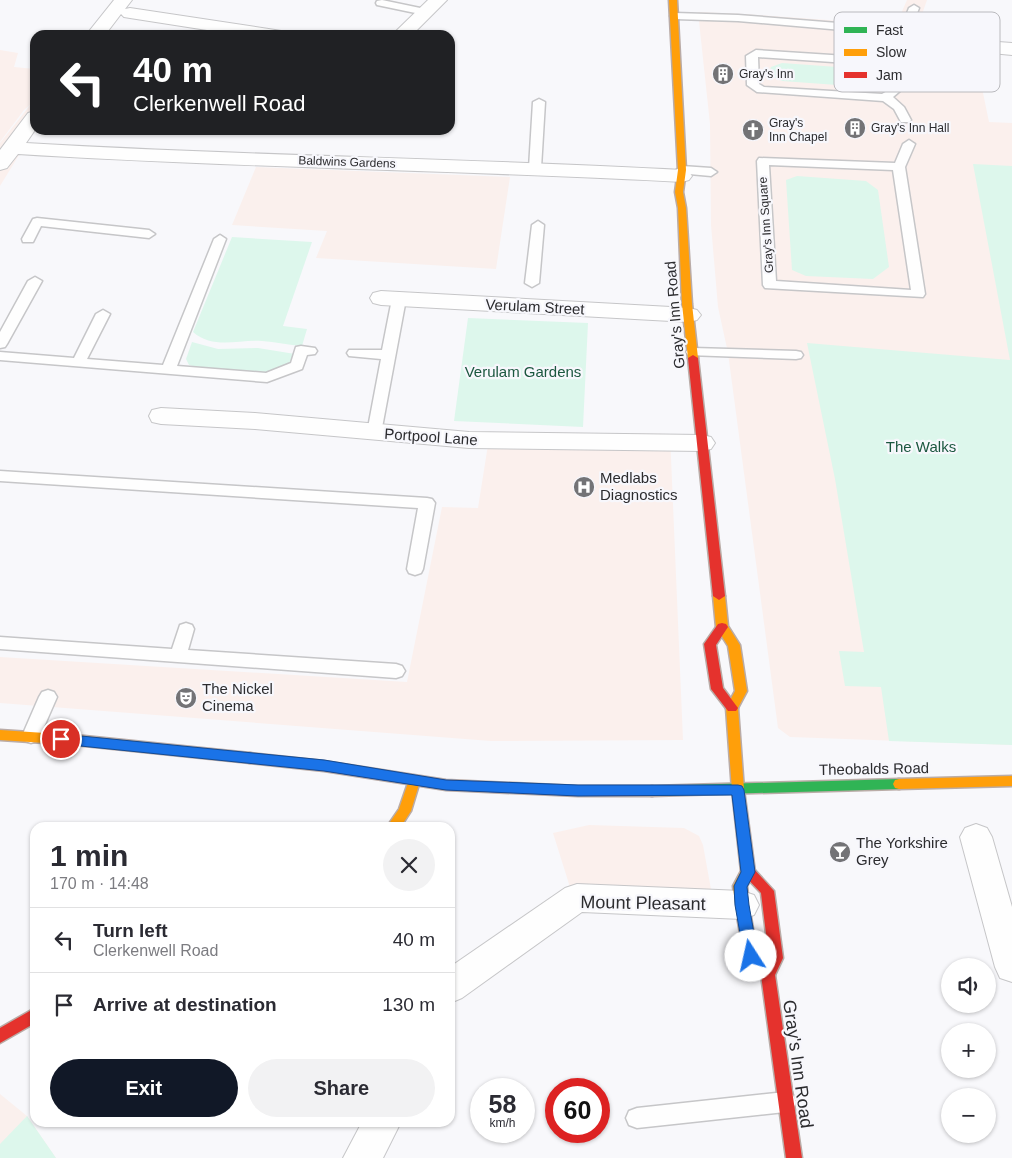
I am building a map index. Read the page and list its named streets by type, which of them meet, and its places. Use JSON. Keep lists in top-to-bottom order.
{
  "streets": {
    "main road": ["Gray's Inn Road", "Theobalds Road"],
    "street": [
      "Baldwins Gardens",
      "Verulam Street",
      "Portpool Lane",
      "Mount Pleasant"
    ],
    "lane": ["Gray's Inn Square"]
  },
  "crossings": [
    ["Baldwins Gardens", "Gray's Inn Road"],
    ["Verulam Street", "Gray's Inn Road"],
    ["Gray's Inn Road", "Portpool Lane"],
    ["Gray's Inn Road", "Theobalds Road"],
    ["Gray's Inn Road", "Mount Pleasant"]
  ],
  "parks": ["Verulam Gardens", "The Walks"],
  "places": {
    "building": ["Gray's Inn", "Gray's Inn Hall"],
    "church": ["Gray's Inn Chapel"],
    "hospital": ["Medlabs Diagnostics"],
    "theatre": ["The Nickel Cinema"],
    "bar": ["The Yorkshire Grey"]
  },
  "legend": ["Fast", "Slow", "Jam"],
  "page": {
    "turn": ["40 m", "Clerkenwell Road"],
    "heading": ["1 min", "170 m · 14:48"],
    "list": [
      {
        "name": "Turn left",
        "note": "Clerkenwell Road",
        "value": "40 m"
      },
      {
        "name": "Arrive at destination",
        "value": "130 m"
      }
    ],
    "map_buttons": ["+", "−"],
    "buttons": ["Exit", "Share"],
    "speed": "58 km/h",
    "limit": "60"
  }
}
